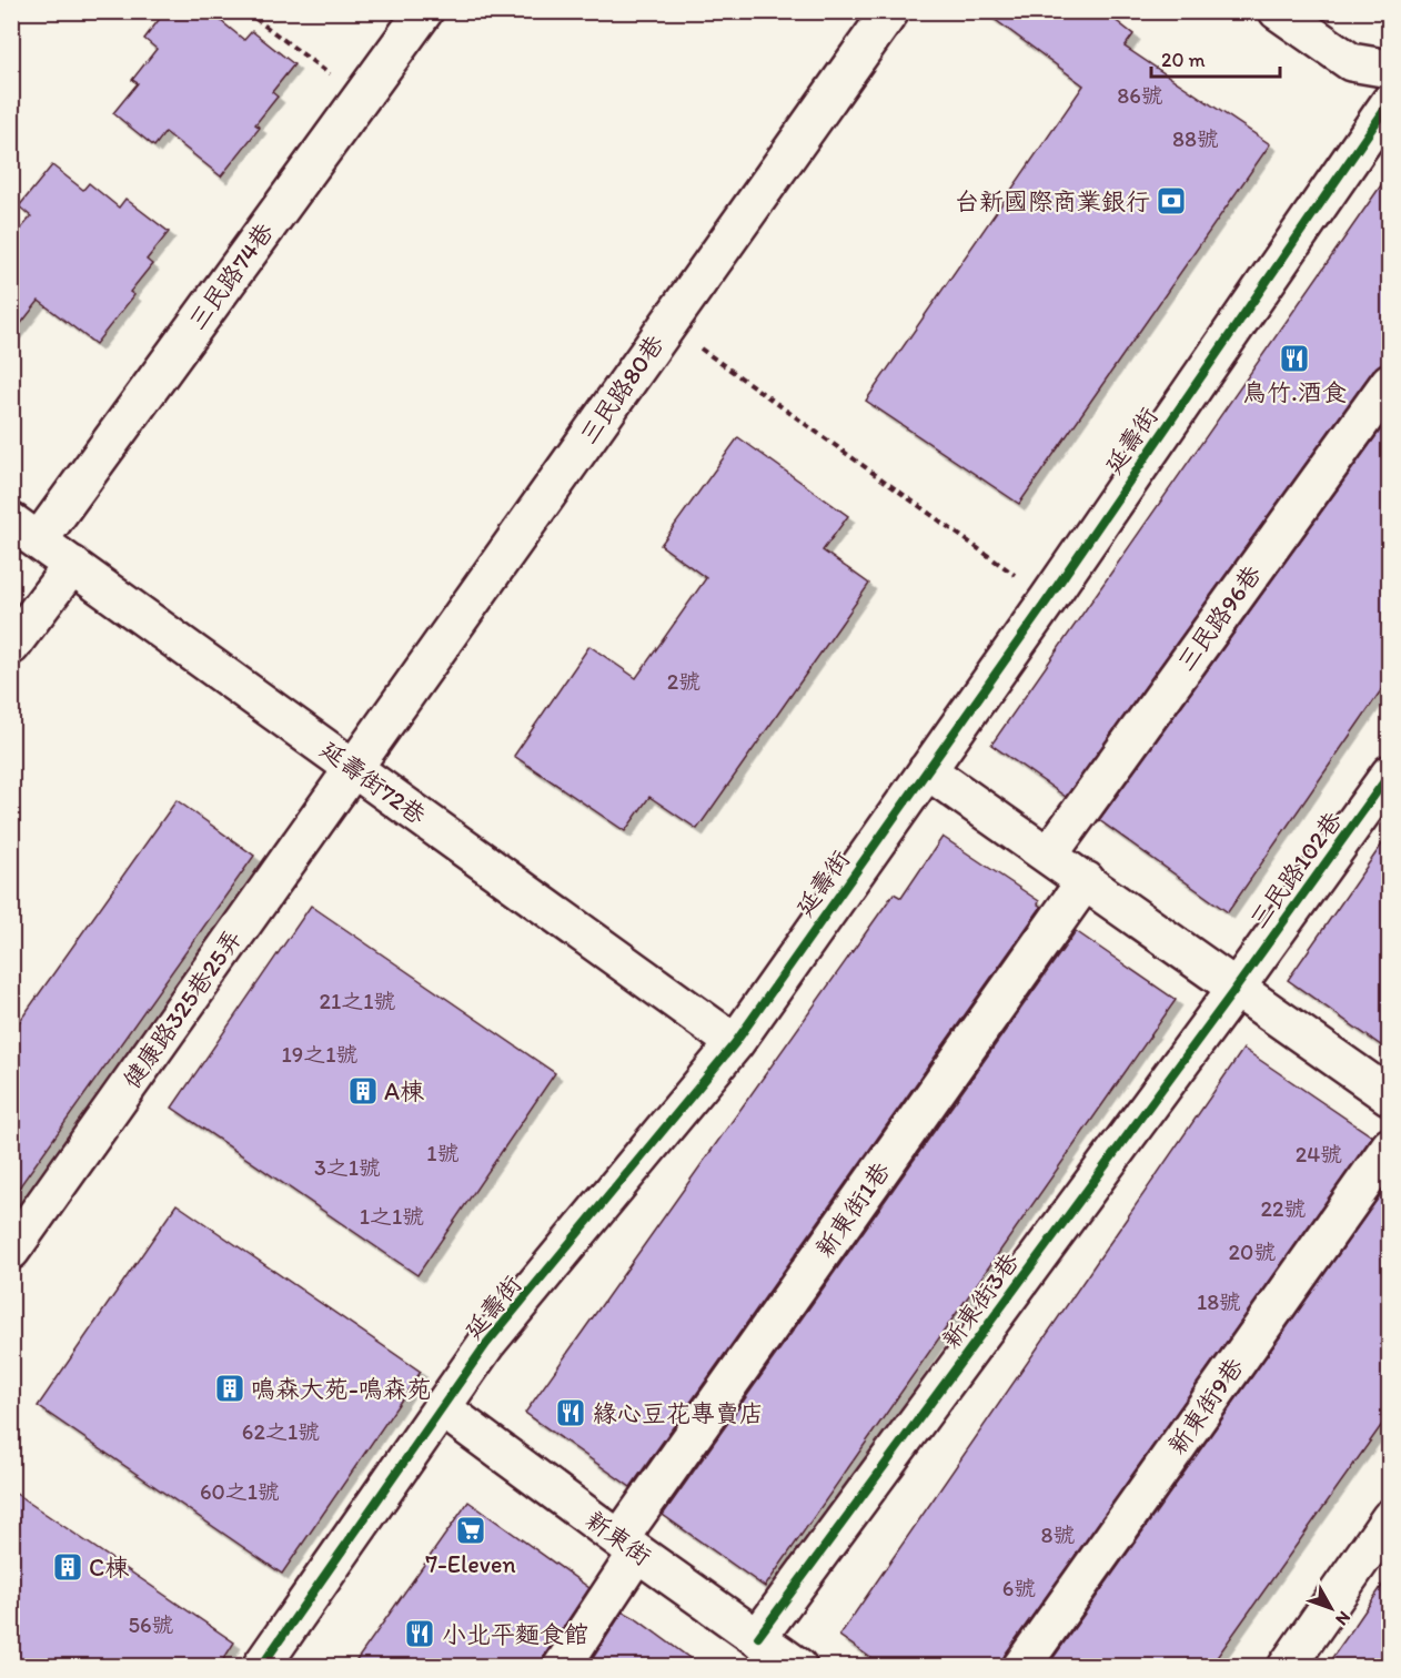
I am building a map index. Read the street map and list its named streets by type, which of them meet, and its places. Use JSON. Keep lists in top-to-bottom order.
{
  "streets": {
    "street": [
      "三民路74巷",
      "三民路80巷",
      "延壽街",
      "三民路96巷",
      "延壽街72巷",
      "三民路102巷",
      "健康路325巷25弄",
      "新東街1巷",
      "新東街3巷",
      "新東街9巷",
      "新東街"
    ]
  },
  "crossings": [
    ["三民路74巷", "延壽街72巷"],
    ["三民路80巷", "延壽街72巷"],
    ["三民路80巷", "健康路325巷25弄"],
    ["延壽街", "延壽街72巷"],
    ["延壽街", "新東街"],
    ["延壽街72巷", "健康路325巷25弄"],
    ["三民路102巷", "新東街3巷"],
    ["新東街1巷", "新東街"],
    ["新東街3巷", "新東街"]
  ],
  "places": {
    "bank": ["台新國際商業銀行"],
    "restaurant": ["鳥竹.酒食", "緣心豆花專賣店", "小北平麵食館"],
    "building": ["A棟", "鳴森大苑-鳴森苑", "C棟"],
    "supermarket": ["7-Eleven"]
  },
  "house_numbers": [
    "86號",
    "88號",
    "2號",
    "21之1號",
    "19之1號",
    "1號",
    "24號",
    "3之1號",
    "22號",
    "1之1號",
    "20號",
    "18號",
    "62之1號",
    "60之1號",
    "8號",
    "6號",
    "56號"
  ],
  "scale_bar": "20 m",
  "north": "bottom right"
}
